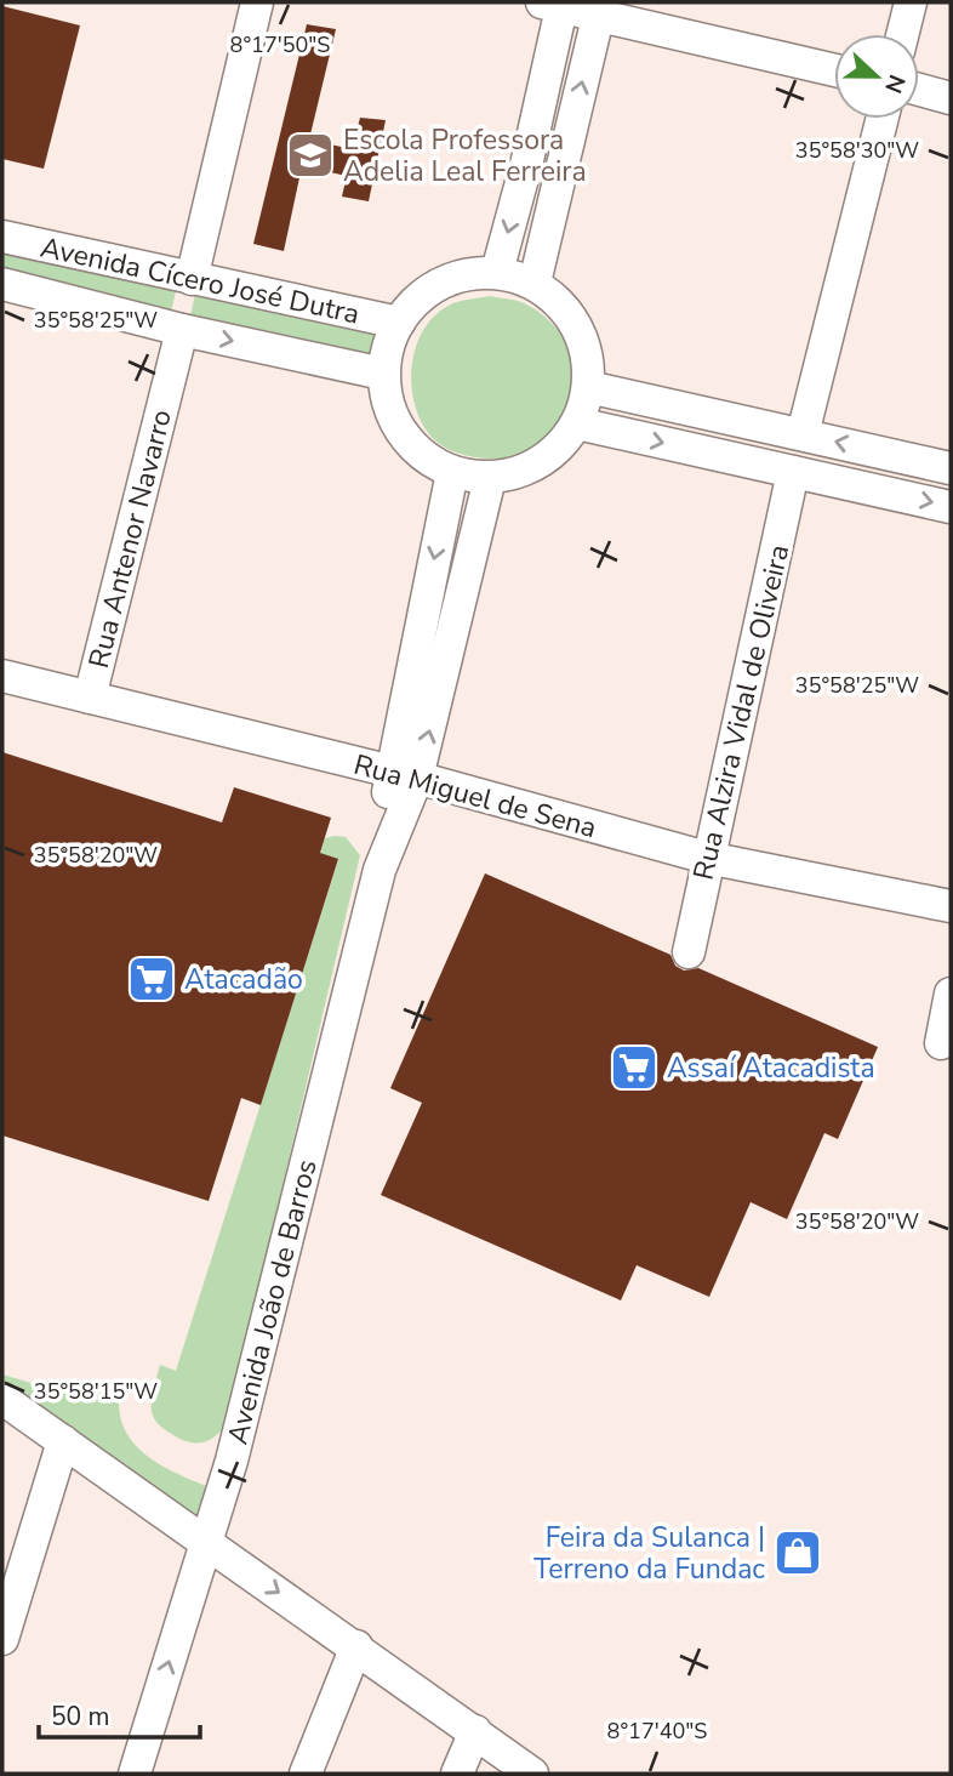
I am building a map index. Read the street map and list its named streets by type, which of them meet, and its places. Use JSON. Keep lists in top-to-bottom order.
{
  "streets": {
    "street": [
      "Avenida Cícero José Dutra",
      "Rua Antenor Navarro",
      "Rua Alzira Vidal de Oliveira",
      "Rua Miguel de Sena",
      "Avenida João de Barros"
    ]
  },
  "crossings": [
    ["Avenida Cícero José Dutra", "Rua Antenor Navarro"],
    ["Avenida Cícero José Dutra", "Avenida João de Barros"],
    ["Rua Antenor Navarro", "Rua Miguel de Sena"],
    ["Rua Alzira Vidal de Oliveira", "Rua Miguel de Sena"],
    ["Rua Miguel de Sena", "Avenida João de Barros"]
  ],
  "places": {
    "school or university": ["Escola Professora Adelia Leal Ferreira"],
    "supermarket": ["Atacadão", "Assaí Atacadista"],
    "shop": ["Feira da Sulanca | Terreno da Fundac"]
  },
  "scale_bar": "50 m",
  "north": "right",
  "coordinates": [
    "8°17'50\"S",
    "35°58'30\"W",
    "35°58'25\"W",
    "35°58'20\"W",
    "35°58'15\"W",
    "8°17'40\"S"
  ]
}
